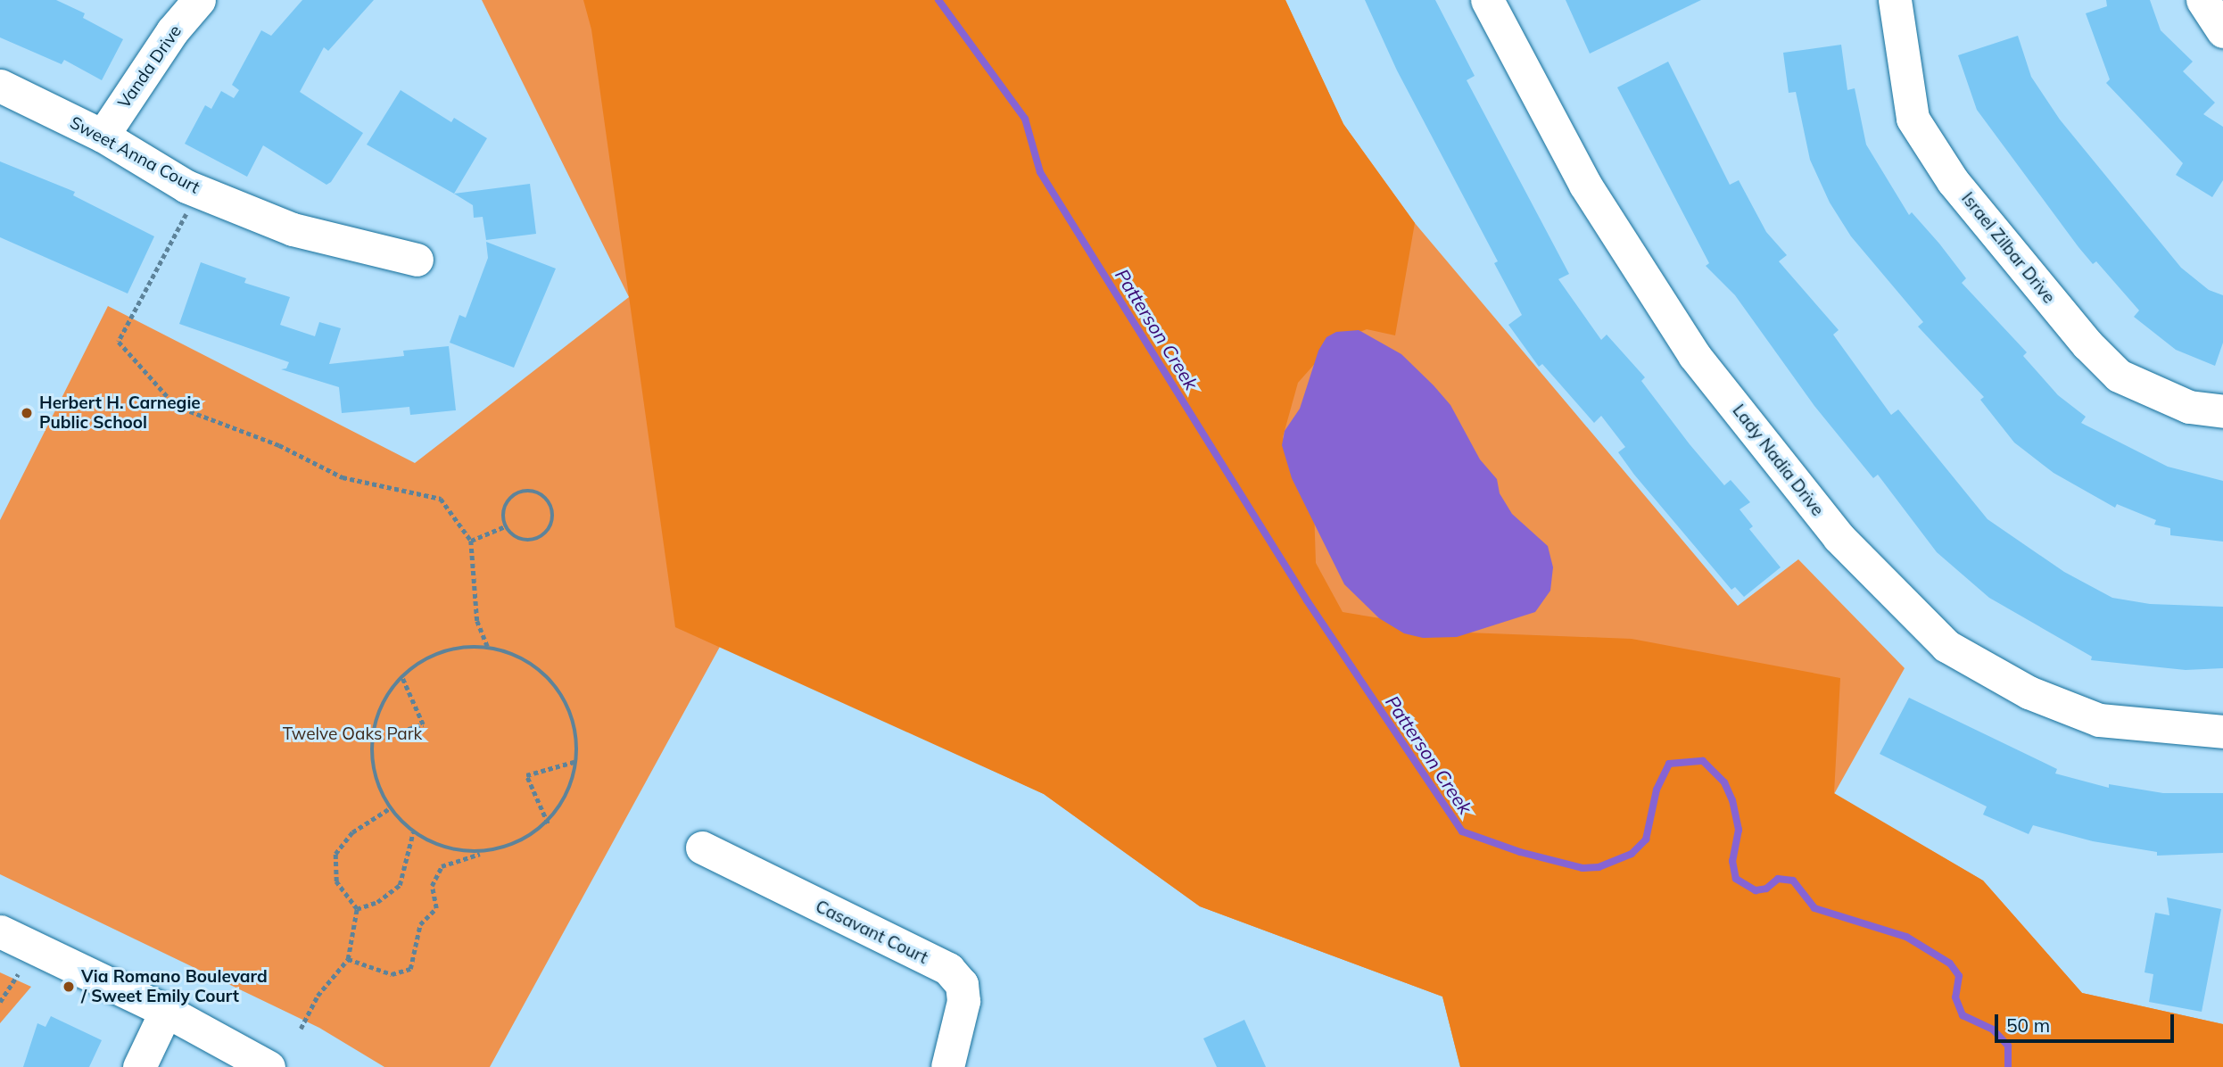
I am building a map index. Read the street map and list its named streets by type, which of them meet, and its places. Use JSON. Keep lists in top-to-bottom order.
{
  "streets": {
    "street": [
      "Vanda Drive",
      "Sweet Anna Court",
      "Israel Zilbar Drive",
      "Lady Nadia Drive",
      "Casavant Court"
    ]
  },
  "crossings": [
    ["Vanda Drive", "Sweet Anna Court"]
  ],
  "water": ["Patterson Creek"],
  "parks": ["Twelve Oaks Park"],
  "places": ["Herbert H. Carnegie Public School", "Via Romano Boulevard / Sweet Emily Court"],
  "scale_bar": "50 m"
}
